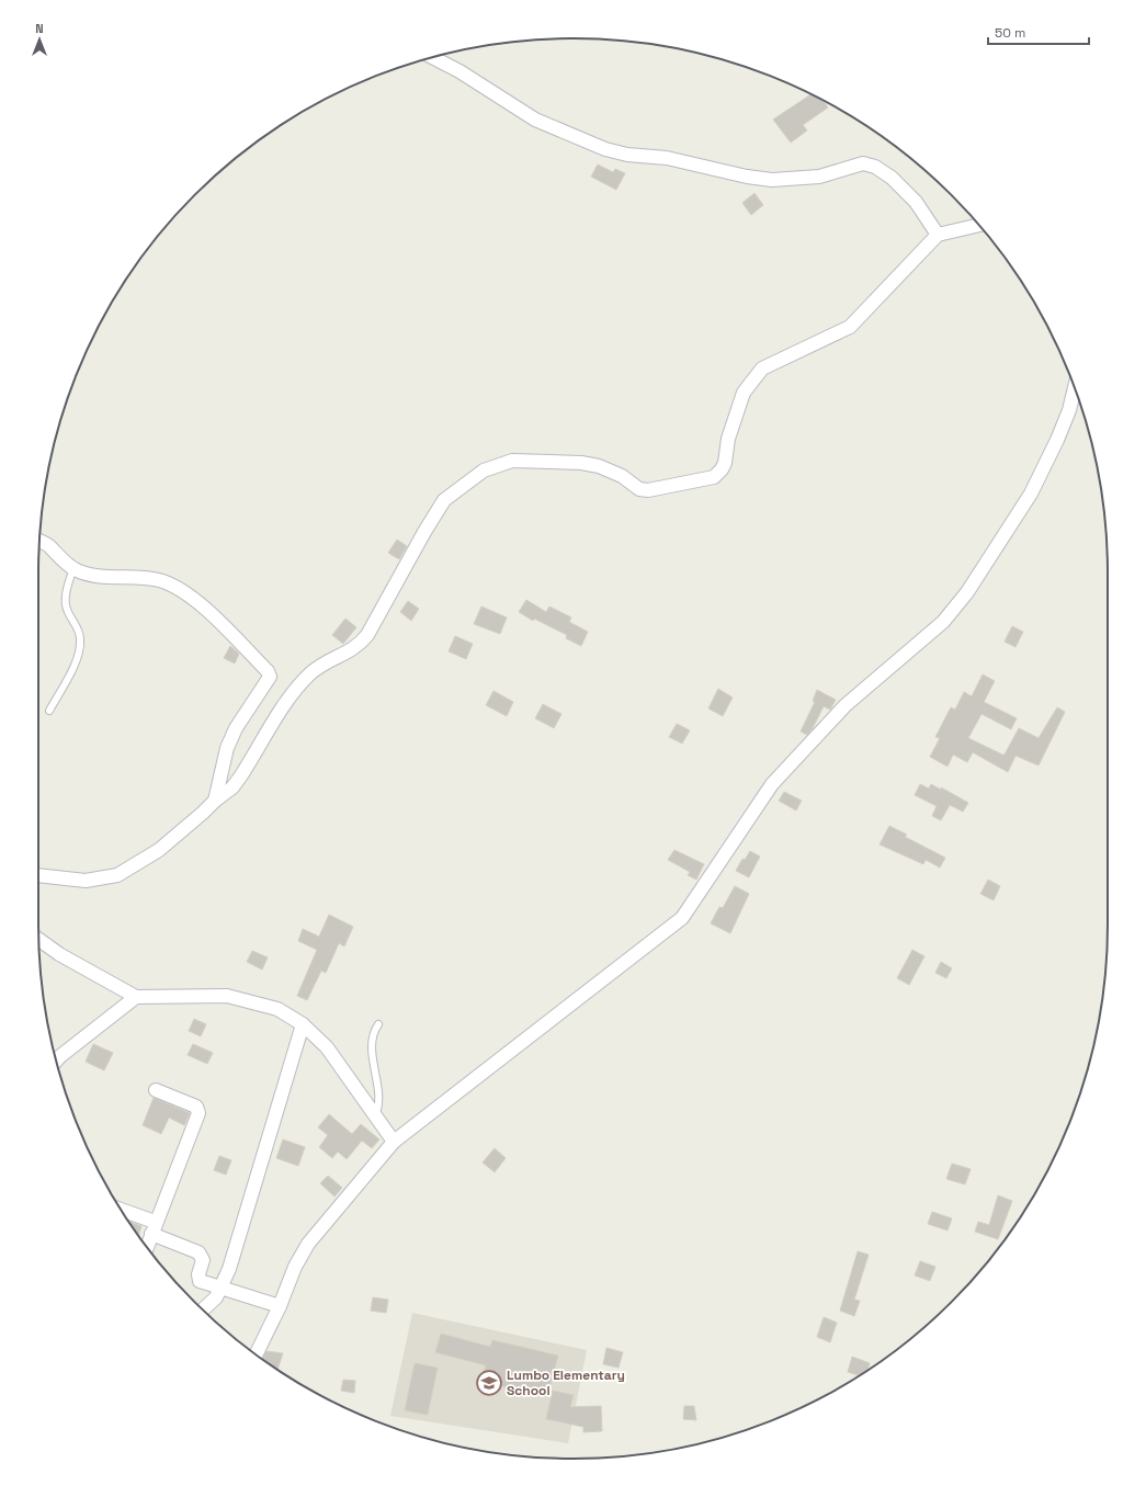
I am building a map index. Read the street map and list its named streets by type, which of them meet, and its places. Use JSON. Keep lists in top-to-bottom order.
{
  "places": {
    "school or university": ["Lumbo Elementary School"]
  },
  "scale_bar": "50 m",
  "north": "top"
}
